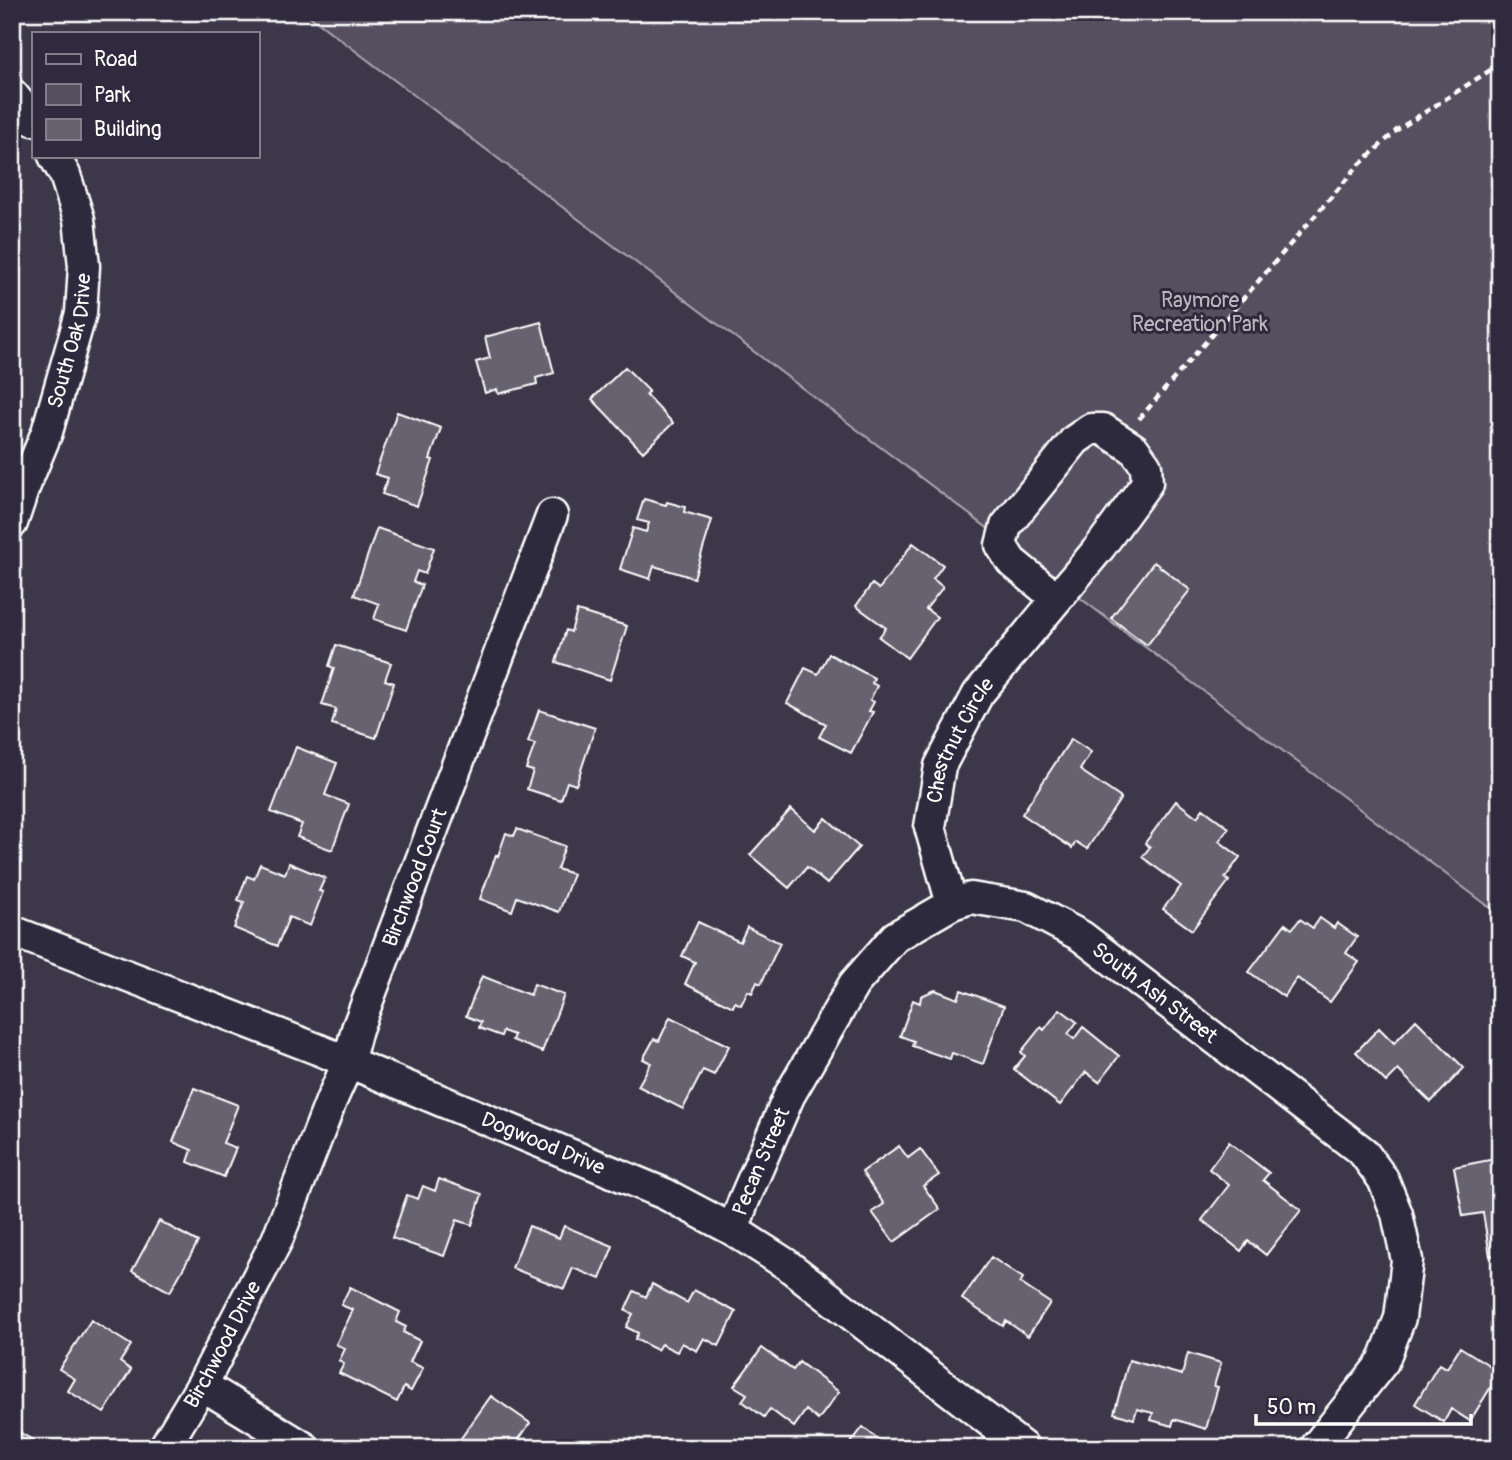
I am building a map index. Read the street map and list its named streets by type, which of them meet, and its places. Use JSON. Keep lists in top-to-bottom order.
{
  "streets": {
    "street": [
      "South Oak Drive",
      "Chestnut Circle",
      "Birchwood Court",
      "South Ash Street",
      "Dogwood Drive",
      "Pecan Street",
      "Birchwood Drive"
    ]
  },
  "crossings": [
    ["Chestnut Circle", "South Ash Street"],
    ["Birchwood Court", "Dogwood Drive"],
    ["Birchwood Court", "Birchwood Drive"],
    ["South Ash Street", "Pecan Street"],
    ["Dogwood Drive", "Pecan Street"]
  ],
  "parks": ["Raymore Recreation Park"],
  "legend": ["Road", "Park", "Building"],
  "scale_bar": "50 m"
}
